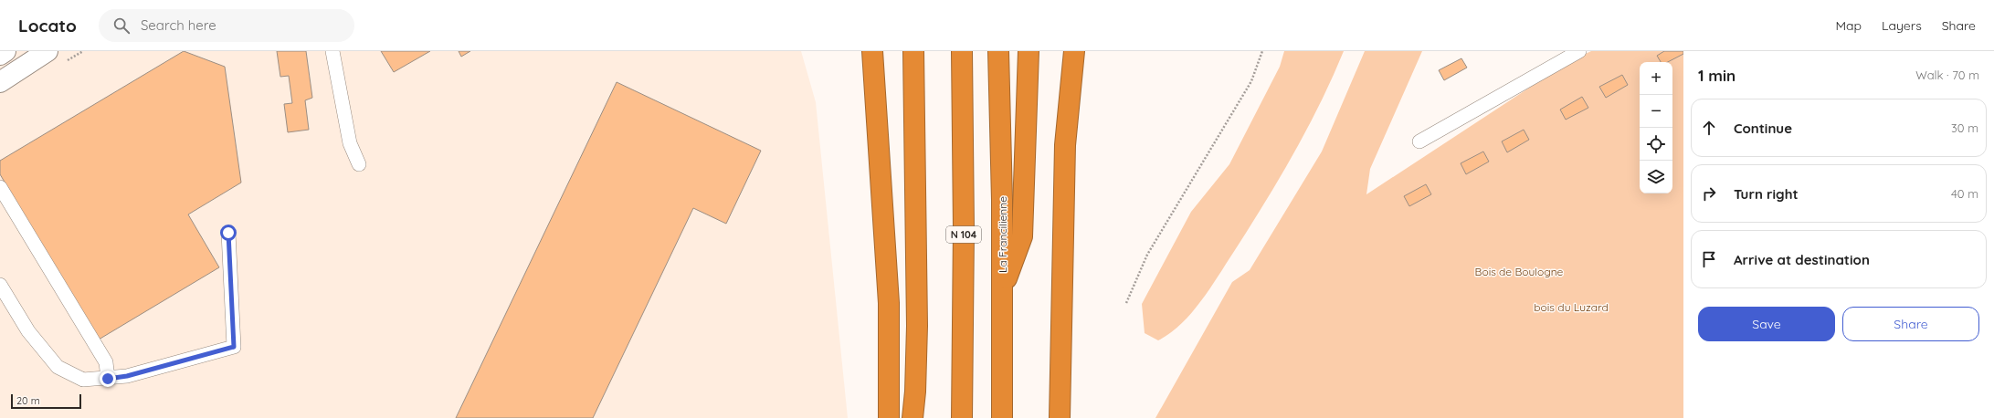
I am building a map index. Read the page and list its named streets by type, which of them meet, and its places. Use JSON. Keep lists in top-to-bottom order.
{
  "streets": {
    "highway": ["N 104", "La Francilienne"]
  },
  "parks": ["Bois de Boulogne", "bois du Luzard"],
  "scale_bar": "20 m",
  "page": {
    "header": "Locato",
    "search": "Search here",
    "nav": ["Map", "Layers", "Share"],
    "heading": ["1 min", "Walk · 70 m"],
    "map_buttons": ["+", "−"],
    "list": [
      ["Continue", "30 m"],
      ["Turn right", "40 m"],
      "Arrive at destination"
    ],
    "buttons": ["Save", "Share"],
    "scale": "20 m"
  }
}
